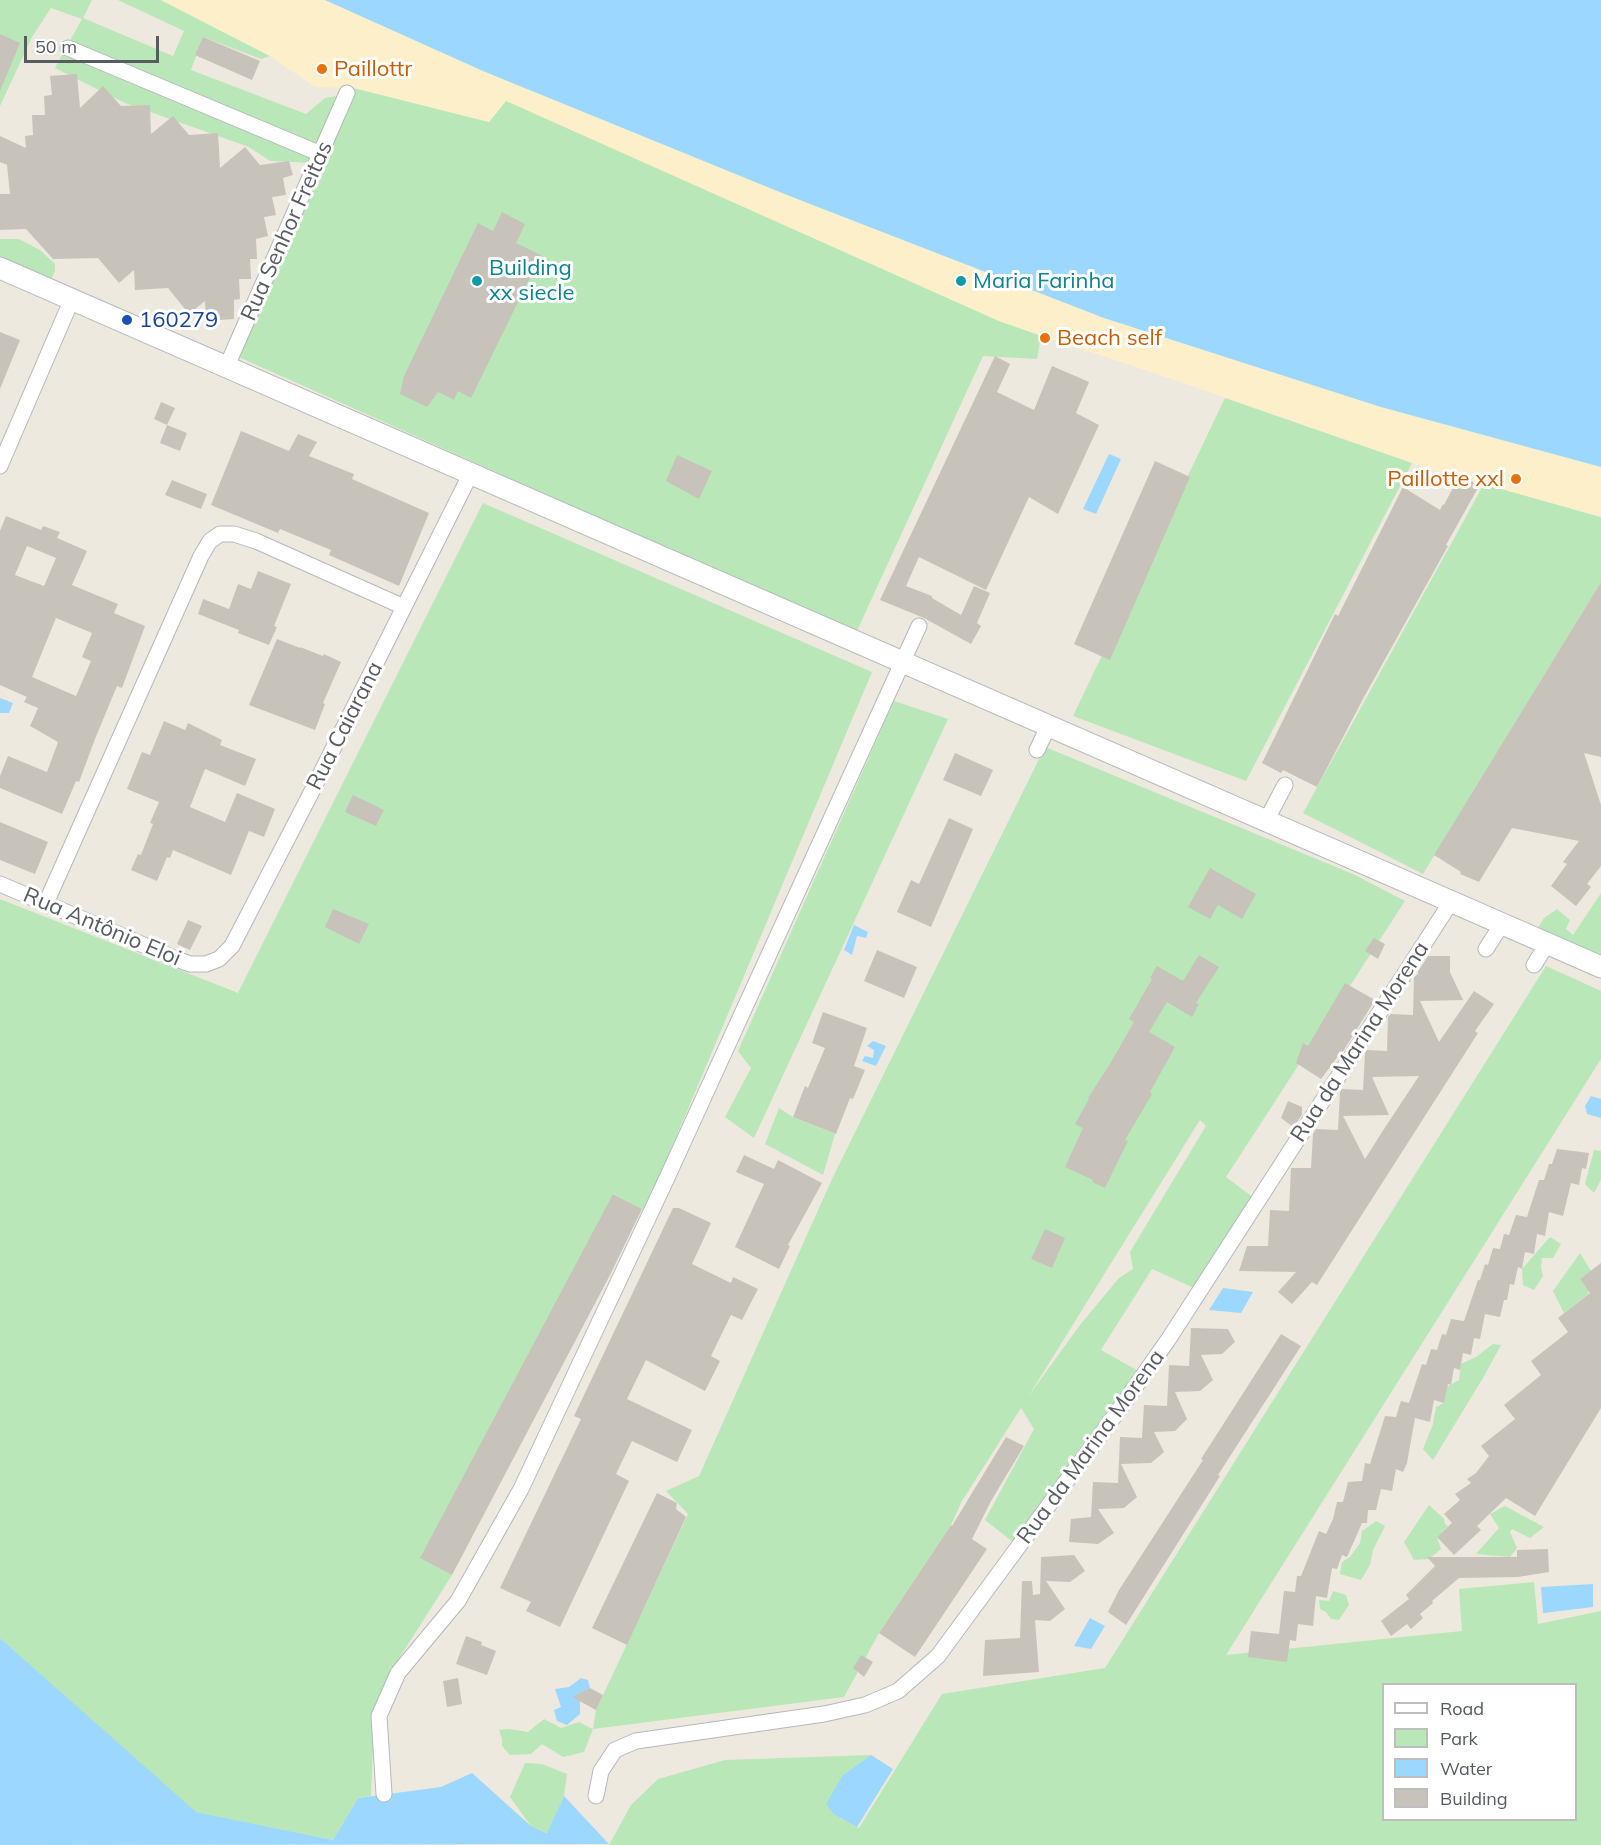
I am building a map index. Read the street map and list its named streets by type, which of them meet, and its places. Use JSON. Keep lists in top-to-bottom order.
{
  "streets": {
    "street": [
      "Rua Senhor Freitas",
      "Rua Caiarana",
      "Rua Antônio Eloi",
      "Rua da Marina Morena"
    ]
  },
  "crossings": [
    ["Rua Caiarana", "Rua Antônio Eloi"]
  ],
  "places": [
    "Paillottr",
    "Building xx siecle",
    "Maria Farinha",
    "160279",
    "Beach self",
    "Paillotte xxl"
  ],
  "legend": [
    "Road",
    "Park",
    "Water",
    "Building"
  ],
  "scale_bar": "50 m"
}
